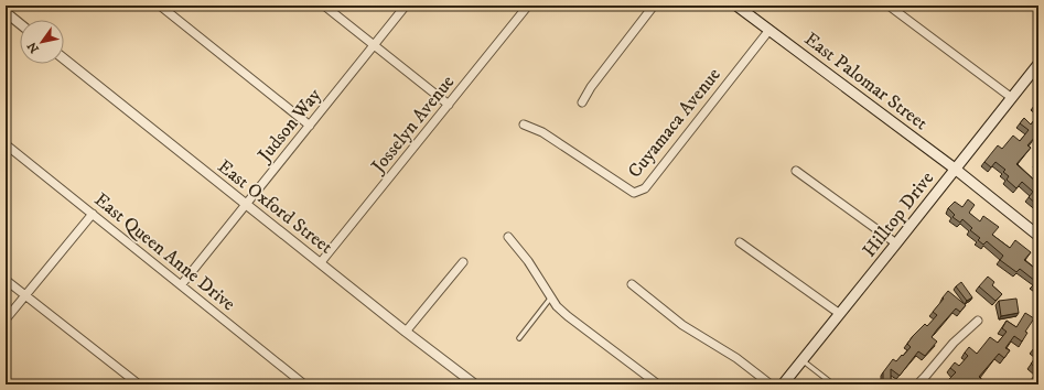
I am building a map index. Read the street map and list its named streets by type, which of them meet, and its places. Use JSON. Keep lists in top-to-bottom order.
{
  "streets": {
    "main road": ["East Palomar Street", "Hilltop Drive"],
    "street": [
      "Cuyamaca Avenue",
      "Josselyn Avenue",
      "Judson Way",
      "East Oxford Street",
      "East Queen Anne Drive"
    ]
  },
  "crossings": [
    ["East Palomar Street", "Cuyamaca Avenue"],
    ["East Palomar Street", "Hilltop Drive"],
    ["Josselyn Avenue", "East Oxford Street"],
    ["Judson Way", "East Oxford Street"],
    ["Judson Way", "East Queen Anne Drive"]
  ],
  "north": "bottom left"
}
